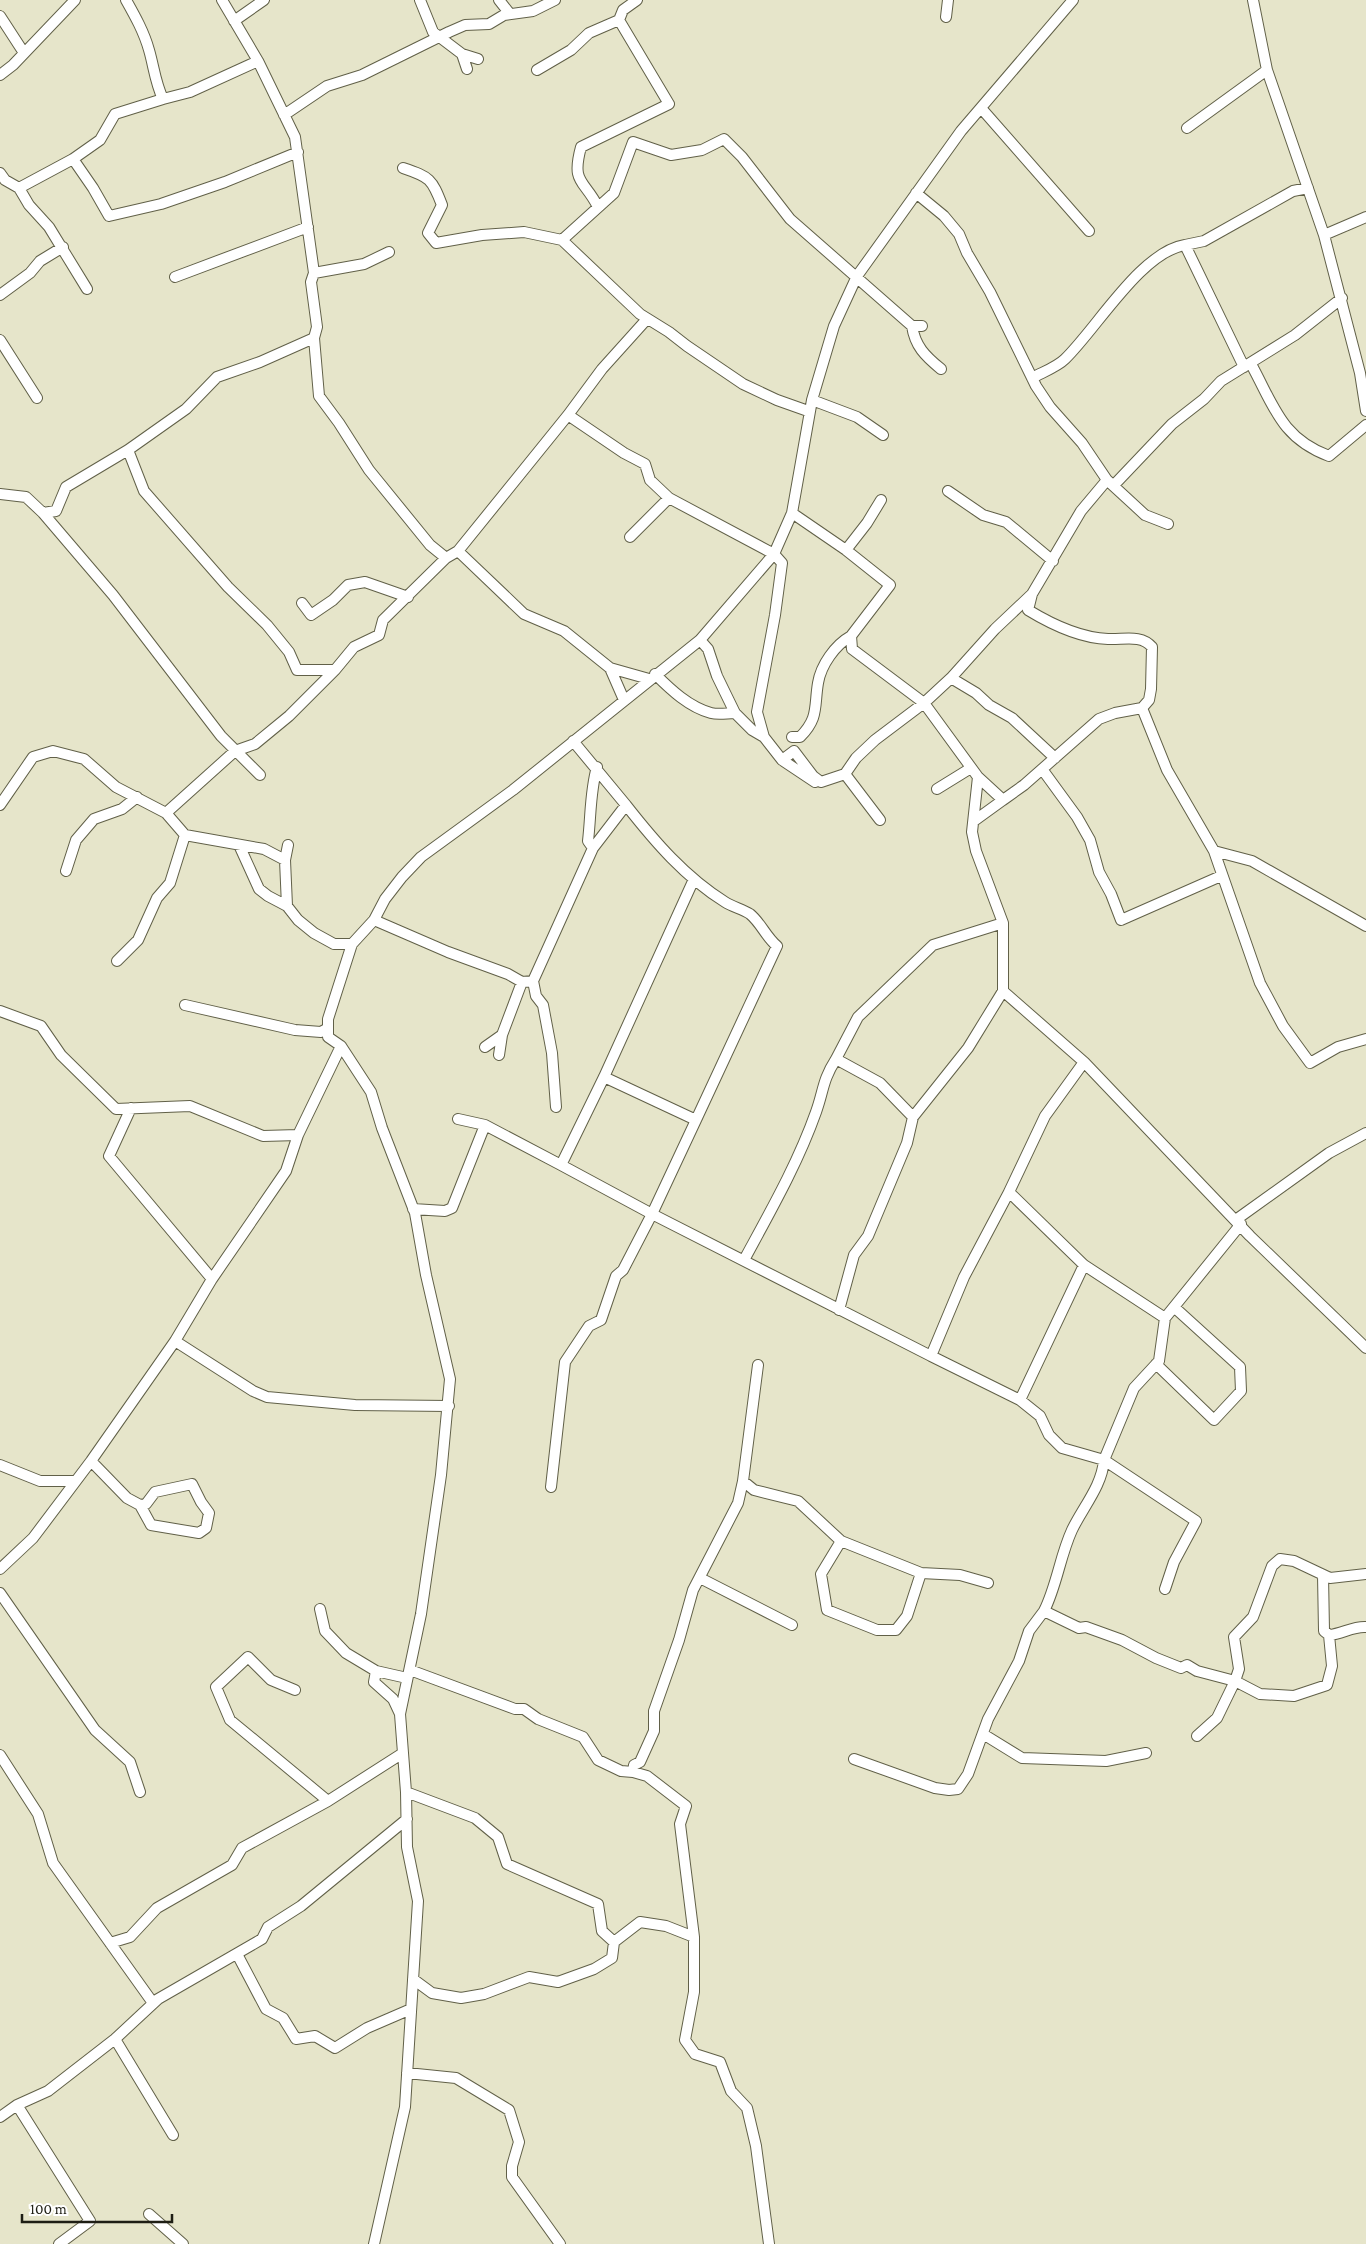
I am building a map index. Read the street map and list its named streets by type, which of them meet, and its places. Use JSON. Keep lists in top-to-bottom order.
{
  "scale_bar": "100 m"
}
